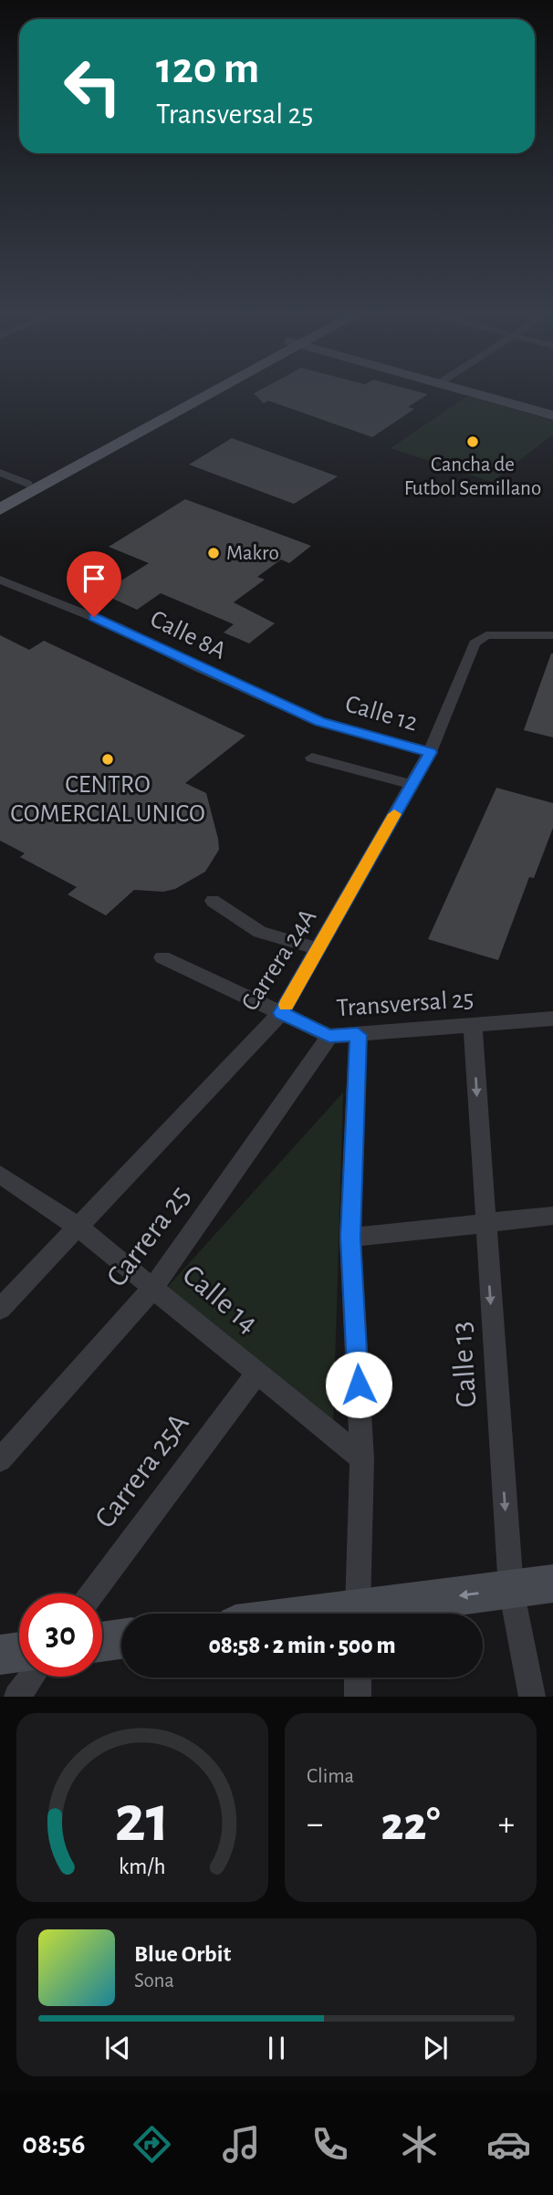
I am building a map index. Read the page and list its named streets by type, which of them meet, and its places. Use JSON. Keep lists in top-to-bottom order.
{
  "streets": {
    "street": [
      "Calle 8A",
      "Calle 12",
      "Carrera 24A",
      "Transversal 25",
      "Carrera 25",
      "Calle 14",
      "Calle 13",
      "Carrera 25A"
    ]
  },
  "crossings": [
    ["Calle 8A", "Calle 12"],
    ["Calle 12", "Carrera 24A"],
    ["Carrera 24A", "Transversal 25"],
    ["Carrera 24A", "Calle 14"],
    ["Transversal 25", "Carrera 25"],
    ["Transversal 25", "Calle 13"],
    ["Carrera 25", "Calle 14"],
    ["Calle 14", "Carrera 25A"]
  ],
  "places": ["Cancha de Futbol Semillano", "Makro", "CENTRO COMERCIAL UNICO"],
  "page": {
    "turn": ["120 m", "Transversal 25"],
    "limit": "30",
    "trip": "08:58 · 2 min · 500 m",
    "tile": "Clima",
    "heat": ["−", "22°", "+"],
    "song": ["Blue Orbit", "Sona"],
    "tabs": "08:56",
    "gauge": ["21", "km/h"]
  }
}
